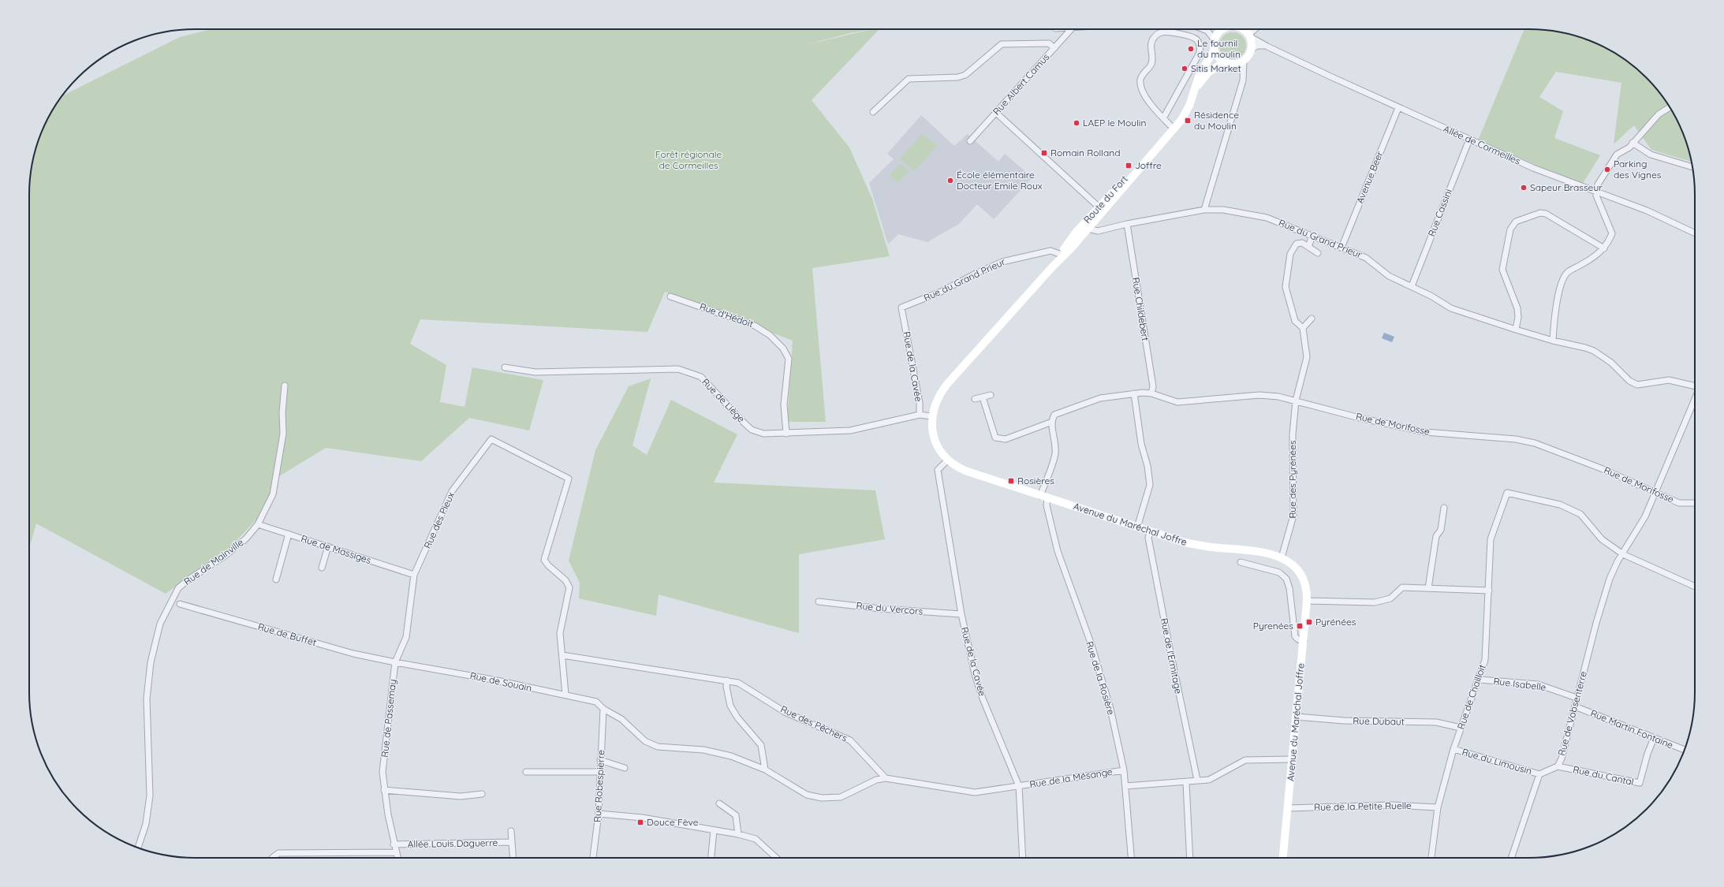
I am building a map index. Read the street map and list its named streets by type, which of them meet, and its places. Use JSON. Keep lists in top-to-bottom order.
{
  "streets": {
    "street": [
      "Rue Albert Camus",
      "Allée de Cormeilles",
      "Avenue Beer",
      "Route du Fort",
      "Rue Cassini",
      "Rue du Grand Prieur",
      "Rue Childebert",
      "Rue d'Hédoit",
      "Rue de la Cavée",
      "Rue de Liège",
      "Rue de Morifosse",
      "Rue des Pyrénées",
      "Rue des Pieux",
      "Avenue du Maréchal Joffre",
      "Rue de Massiges",
      "Rue de Mainville",
      "Rue du Vercors",
      "Rue de Buffet",
      "Rue de l'Ermitage",
      "Rue de la Rosière",
      "Rue de Souain",
      "Rue Isabelle",
      "Rue de Chailloit",
      "Rue de Vobsenterre",
      "Rue de Passemay",
      "Rue Dubaut",
      "Rue des Pêchers",
      "Rue Martin Fontaine",
      "Rue du Limousin",
      "Rue du Cantal",
      "Rue de la Mésange",
      "Rue Robespierre",
      "Rue de la Petite Ruelle",
      "Allée Louis Daguerre"
    ]
  },
  "crossings": [
    ["Allée de Cormeilles", "Avenue Beer"],
    ["Allée de Cormeilles", "Rue Cassini"],
    ["Avenue Beer", "Rue du Grand Prieur"],
    ["Route du Fort", "Rue du Grand Prieur"],
    ["Route du Fort", "Avenue du Maréchal Joffre"],
    ["Rue Cassini", "Rue du Grand Prieur"],
    ["Rue du Grand Prieur", "Rue Childebert"],
    ["Rue du Grand Prieur", "Rue de la Cavée"],
    ["Rue du Grand Prieur", "Avenue du Maréchal Joffre"],
    ["Rue Childebert", "Rue de Morifosse"],
    ["Rue d'Hédoit", "Rue de Liège"],
    ["Rue de la Cavée", "Rue de Liège"],
    ["Rue de la Cavée", "Avenue du Maréchal Joffre"],
    ["Rue de la Cavée", "Rue du Vercors"],
    ["Rue de la Cavée", "Rue de la Mésange"],
    ["Rue de Morifosse", "Rue des Pyrénées"],
    ["Rue de Morifosse", "Rue de Vobsenterre"],
    ["Rue des Pyrénées", "Avenue du Maréchal Joffre"],
    ["Rue des Pieux", "Rue de Massiges"],
    ["Rue des Pieux", "Rue de Passemay"],
    ["Rue des Pieux", "Rue des Pêchers"],
    ["Avenue du Maréchal Joffre", "Rue de l'Ermitage"],
    ["Avenue du Maréchal Joffre", "Rue de la Rosière"],
    ["Avenue du Maréchal Joffre", "Rue Dubaut"],
    ["Avenue du Maréchal Joffre", "Rue de la Petite Ruelle"],
    ["Rue de Massiges", "Rue de Mainville"],
    ["Rue de Massiges", "Rue de Passemay"],
    ["Rue de Buffet", "Rue de Souain"],
    ["Rue de Buffet", "Rue de Passemay"],
    ["Rue de la Rosière", "Rue de la Mésange"],
    ["Rue de Souain", "Rue de Passemay"],
    ["Rue de Souain", "Rue des Pêchers"],
    ["Rue de Souain", "Rue Robespierre"],
    ["Rue Isabelle", "Rue de Chailloit"],
    ["Rue Isabelle", "Rue de Vobsenterre"],
    ["Rue de Chailloit", "Rue de Vobsenterre"],
    ["Rue de Chailloit", "Rue Dubaut"],
    ["Rue de Chailloit", "Rue du Limousin"],
    ["Rue de Chailloit", "Rue de la Petite Ruelle"],
    ["Rue de Vobsenterre", "Rue Martin Fontaine"],
    ["Rue de Vobsenterre", "Rue du Limousin"],
    ["Rue de Vobsenterre", "Rue du Cantal"],
    ["Rue de Passemay", "Allée Louis Daguerre"],
    ["Rue Martin Fontaine", "Rue du Cantal"]
  ],
  "parks": ["Forêt régionale de Cormeilles"],
  "places": {
    "other": [
      "Le fournil du moulin",
      "Sitis Market",
      "LAEP le Moulin",
      "Parking des Vignes",
      "École élémentaire Docteur Emile Roux",
      "Sapeur Brasseur"
    ],
    "transit": [
      "Résidence du Moulin",
      "Romain Rolland",
      "Joffre",
      "Rosières",
      "Pyrénées",
      "Pyrenées",
      "Douce Fève"
    ]
  }
}
